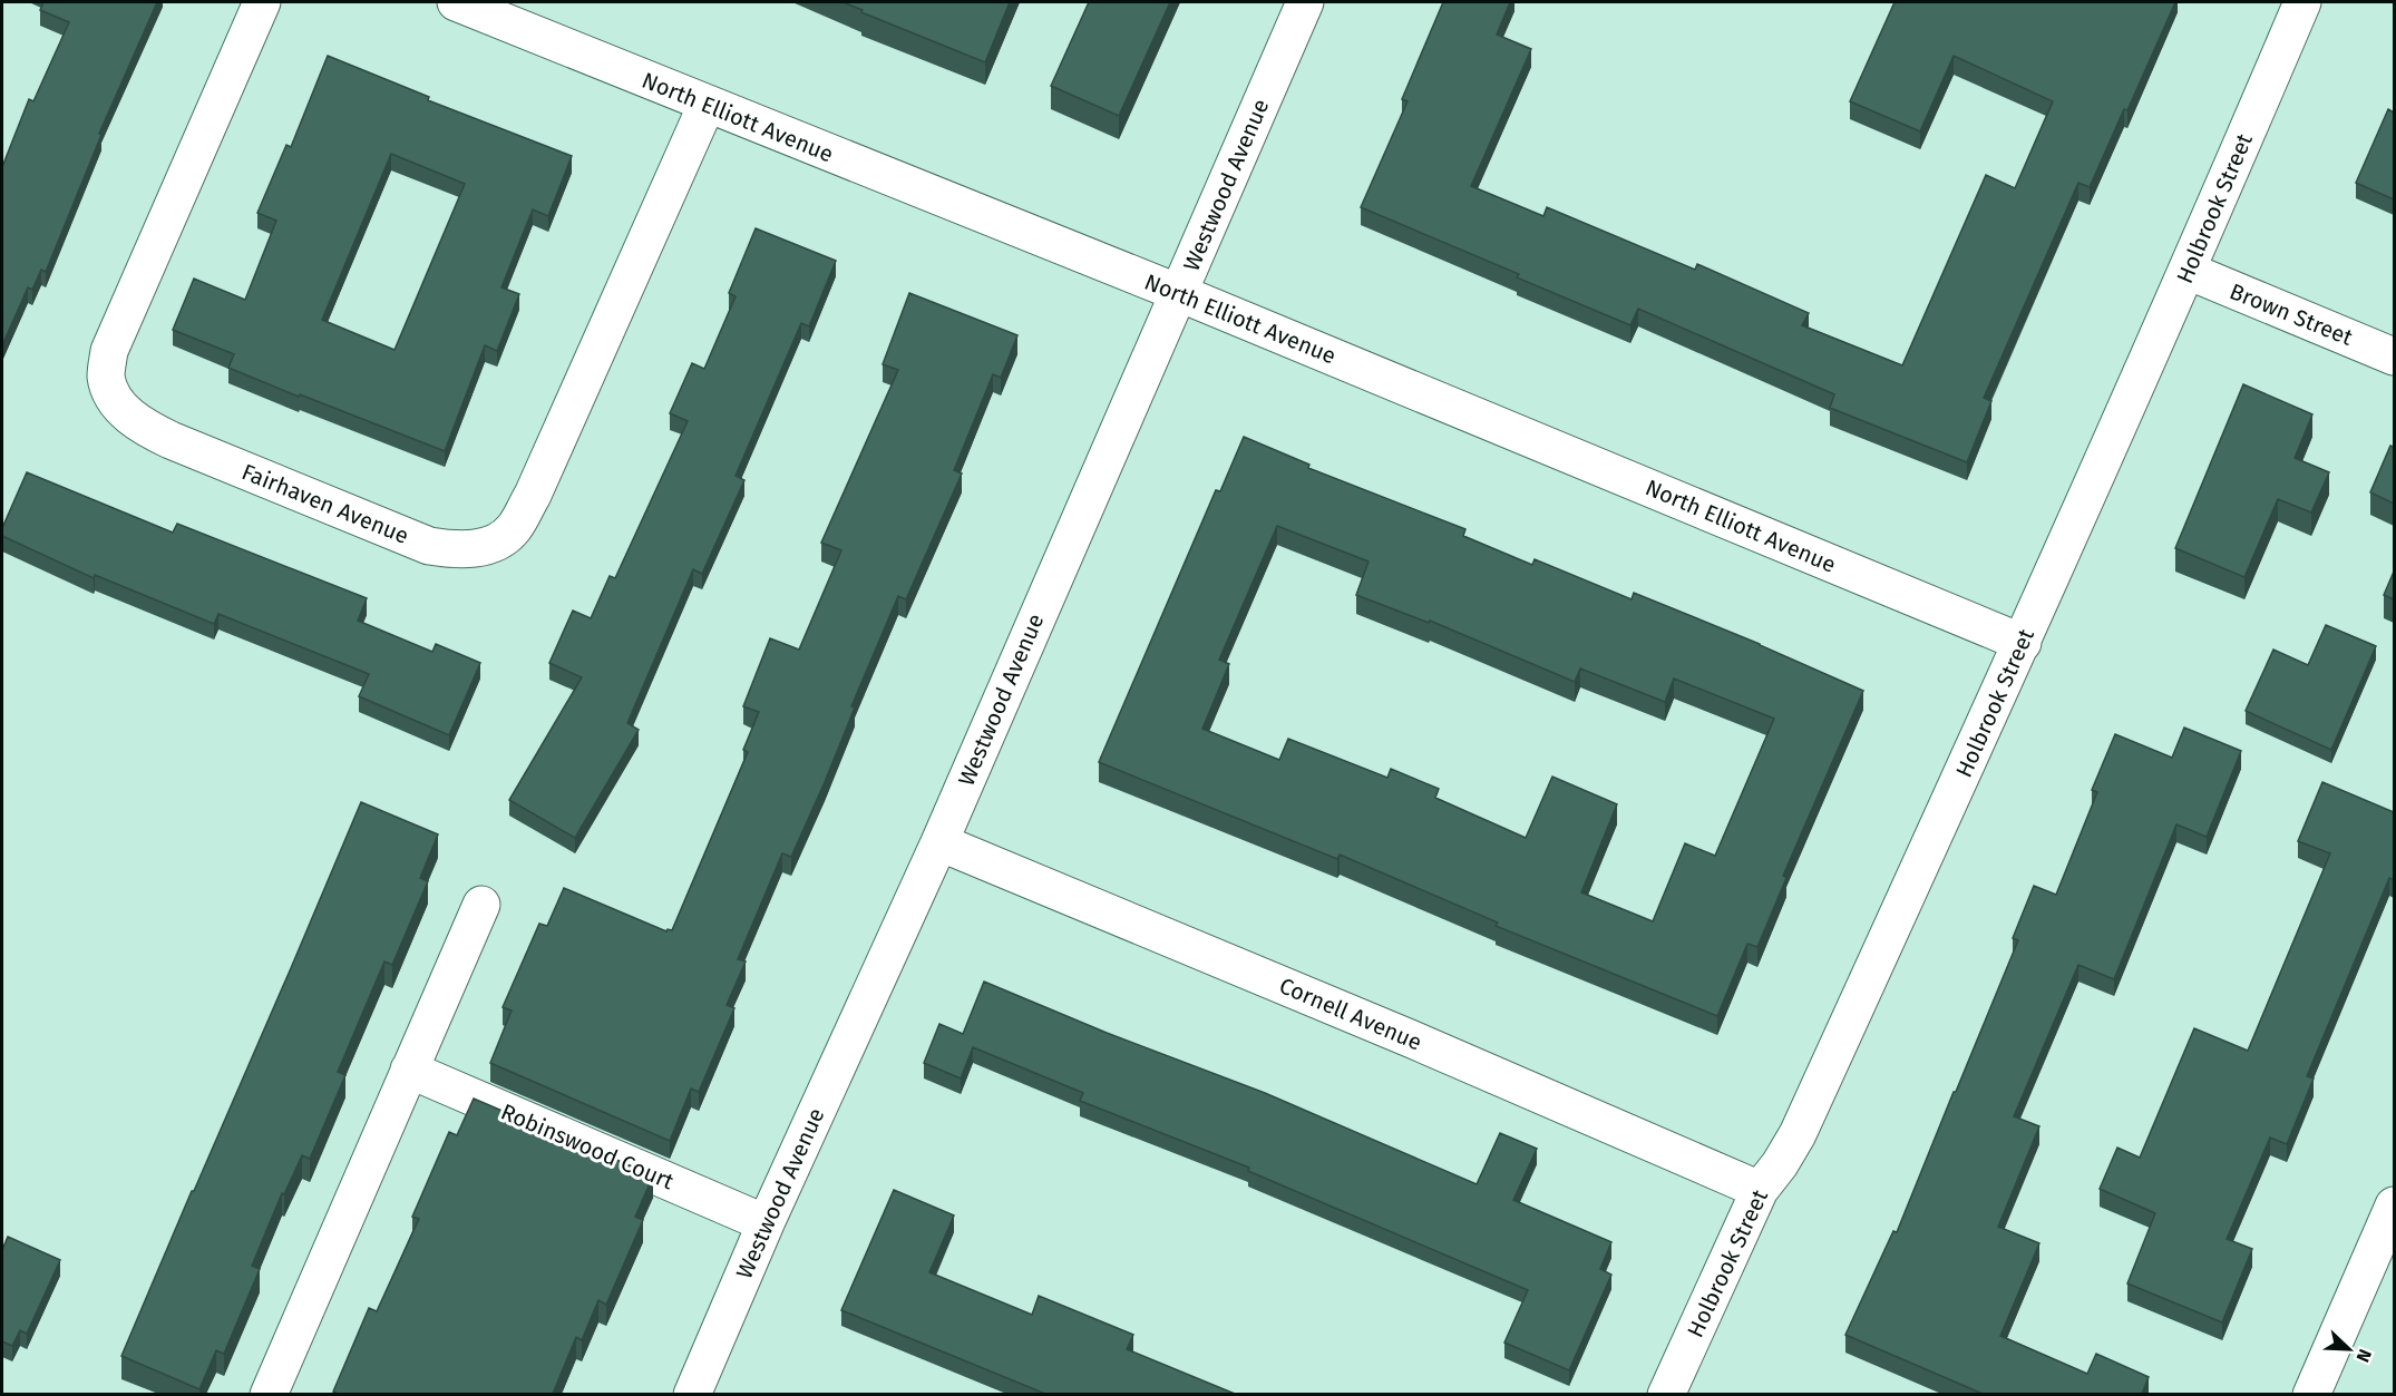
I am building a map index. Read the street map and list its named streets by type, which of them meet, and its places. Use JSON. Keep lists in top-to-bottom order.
{
  "streets": {
    "street": [
      "North Elliott Avenue",
      "Westwood Avenue",
      "Holbrook Street",
      "Brown Street",
      "Fairhaven Avenue",
      "Cornell Avenue",
      "Robinswood Court"
    ]
  },
  "crossings": [
    ["North Elliott Avenue", "Westwood Avenue"],
    ["North Elliott Avenue", "Holbrook Street"],
    ["North Elliott Avenue", "Fairhaven Avenue"],
    ["Westwood Avenue", "Cornell Avenue"],
    ["Westwood Avenue", "Robinswood Court"],
    ["Holbrook Street", "Brown Street"],
    ["Holbrook Street", "Cornell Avenue"]
  ],
  "north": "bottom right"
}
